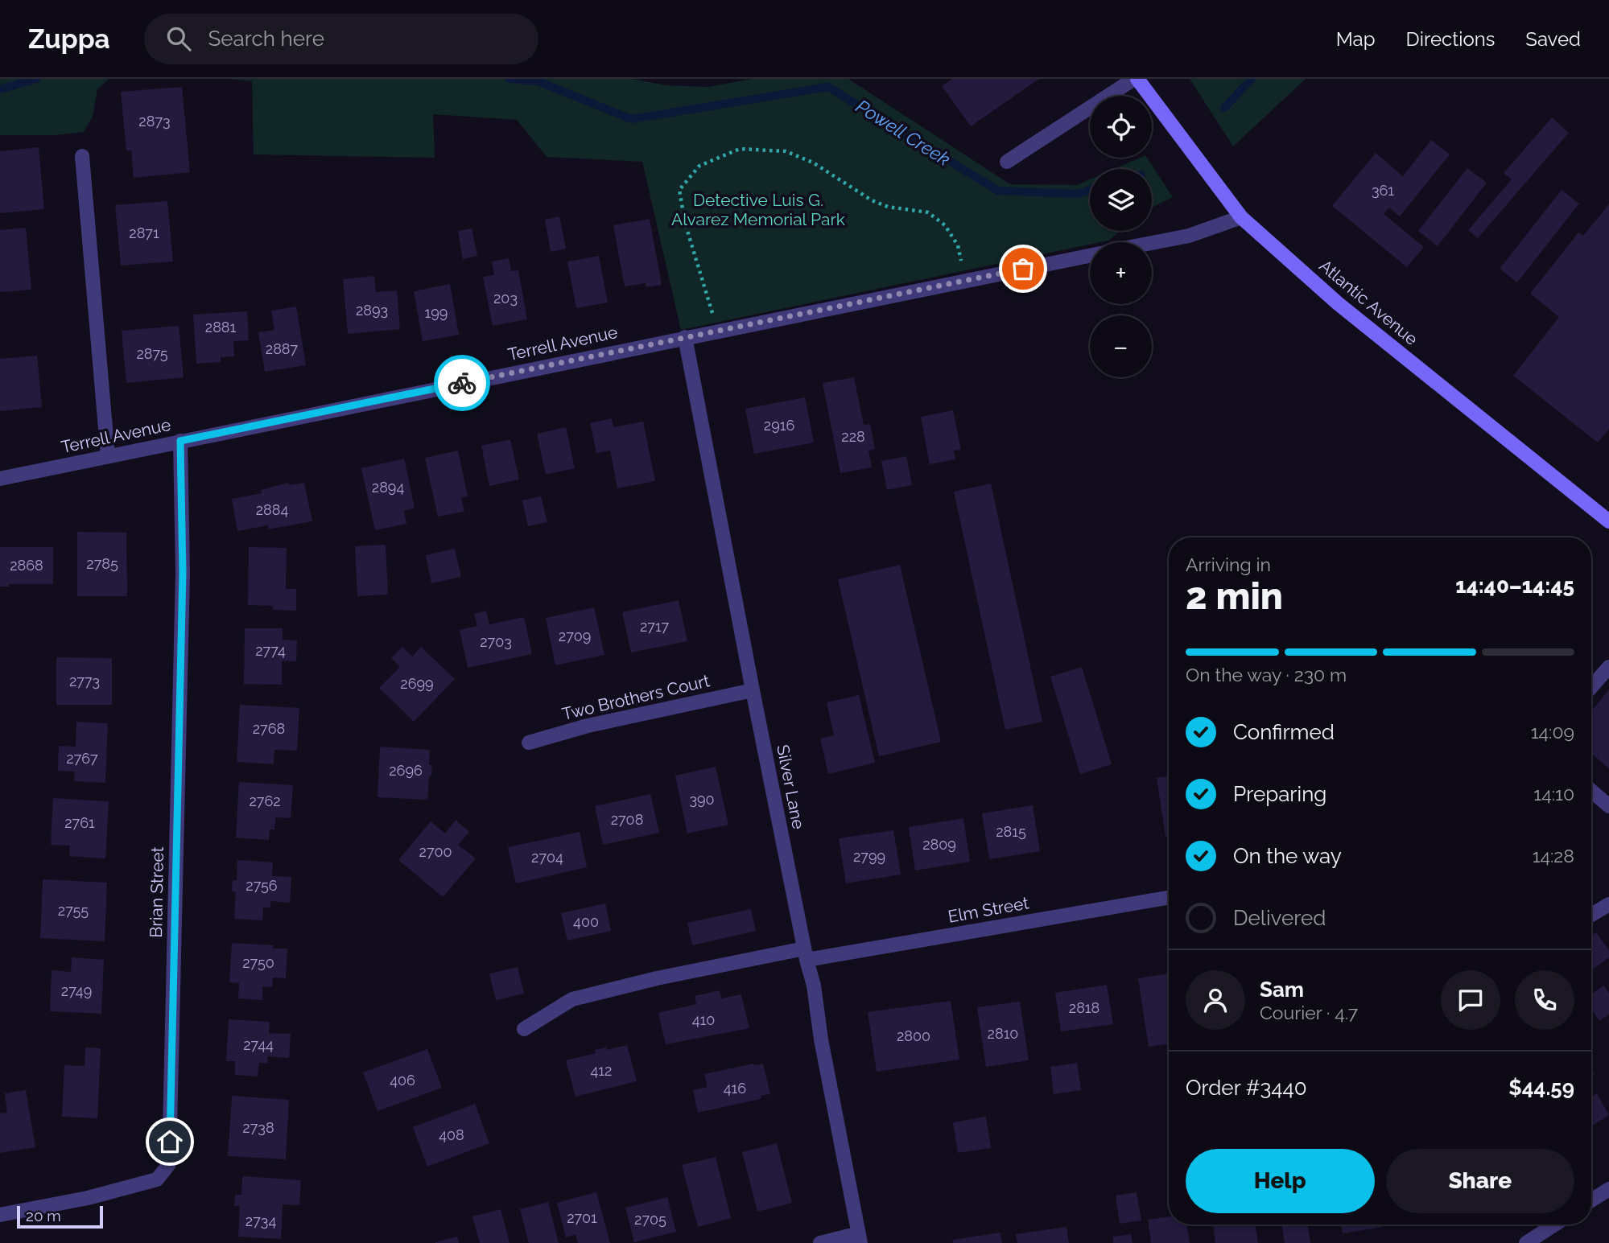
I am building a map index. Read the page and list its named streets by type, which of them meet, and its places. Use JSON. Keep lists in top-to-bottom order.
{
  "streets": {
    "main road": ["Atlantic Avenue"],
    "street": [
      "Terrell Avenue",
      "Two Brothers Court",
      "Silver Lane",
      "Brian Street",
      "Elm Street"
    ]
  },
  "crossings": [
    ["Terrell Avenue", "Silver Lane"],
    ["Terrell Avenue", "Brian Street"],
    ["Two Brothers Court", "Silver Lane"],
    ["Silver Lane", "Elm Street"]
  ],
  "water": ["Powell Creek"],
  "parks": ["Detective Luis G. Alvarez Memorial Park"],
  "house_numbers": [
    "2873",
    "361",
    "2871",
    "203",
    "2893",
    "199",
    "2881",
    "2887",
    "2875",
    "2916",
    "228",
    "2894",
    "2884",
    "2785",
    "2868",
    "2717",
    "2709",
    "2703",
    "2774",
    "2773",
    "2699",
    "2768",
    "2767",
    "2696",
    "390",
    "2762",
    "2708",
    "2761",
    "2815",
    "2809",
    "2700",
    "2799",
    "2704",
    "2756",
    "2755",
    "400",
    "2750",
    "2749",
    "2818",
    "410",
    "2810",
    "2800",
    "2744",
    "412",
    "406",
    "416",
    "2738",
    "408",
    "2701",
    "2705",
    "2734"
  ],
  "scale_bar": "20 m",
  "page": {
    "header": "Zuppa",
    "search": "Search here",
    "nav": ["Map", "Directions", "Saved"],
    "map_buttons": ["+", "−"],
    "heading": ["2 min", "Arriving in", "14:40–14:45"],
    "panel": [
      "Sam",
      "Courier · 4.7",
      "Order #3440",
      "$44.59"
    ],
    "bar": "On the way · 230 m",
    "list": [
      ["Confirmed", "14:09"],
      ["Preparing", "14:10"],
      ["On the way", "14:28"],
      "Delivered"
    ],
    "buttons": ["Help", "Share"],
    "scale": "20 m"
  }
}
